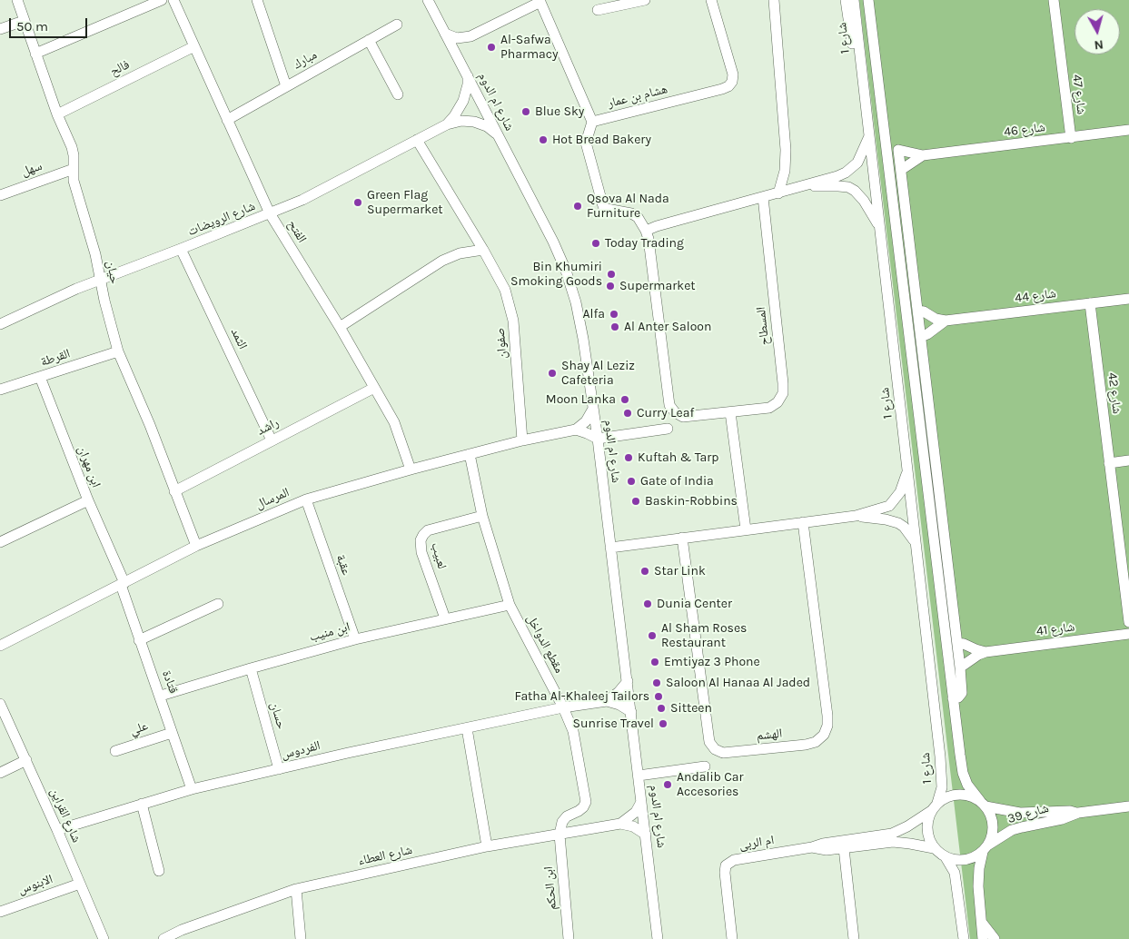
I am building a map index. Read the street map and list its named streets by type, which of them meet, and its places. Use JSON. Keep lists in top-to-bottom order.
{
  "streets": {
    "street": [
      "شارع 1",
      "مبارك",
      "فالح",
      "شارع 47",
      "هشام بن عمار",
      "شارع ام الدوم",
      "شارع 46",
      "سهل",
      "شارع الرويضات",
      "الفتح",
      "حيان",
      "شارع 44",
      "المسطاح",
      "الثمد",
      "صفوان",
      "القرطة",
      "شارع 42",
      "راشد",
      "ابن مهران",
      "المرسال",
      "لعبيب",
      "عقبة",
      "شارع 41",
      "ابن منيب",
      "مقطع الدواخل",
      "قتادة",
      "حسان",
      "علي",
      "الهشم",
      "الفردوس",
      "شارع 39",
      "شارع القراين",
      "ام الربى",
      "شارع العطاء",
      "الابنوس",
      "ابن الحكم"
    ]
  },
  "crossings": [
    ["شارع 1", "شارع 39"],
    ["شارع 1", "ام الربى"],
    ["مبارك", "الفتح"],
    ["فالح", "الفتح"],
    ["فالح", "حيان"],
    ["شارع 47", "شارع 46"],
    ["هشام بن عمار", "المسطاح"],
    ["شارع ام الدوم", "شارع الرويضات"],
    ["سهل", "حيان"],
    ["شارع الرويضات", "الفتح"],
    ["شارع الرويضات", "حيان"],
    ["شارع الرويضات", "الثمد"],
    ["شارع الرويضات", "صفوان"],
    ["الفتح", "راشد"],
    ["الفتح", "المرسال"],
    ["حيان", "القرطة"],
    ["حيان", "راشد"],
    ["حيان", "المرسال"],
    ["شارع 44", "شارع 42"],
    ["الثمد", "راشد"],
    ["صفوان", "المرسال"],
    ["القرطة", "ابن مهران"],
    ["ابن مهران", "قتادة"],
    ["المرسال", "عقبة"],
    ["المرسال", "مقطع الدواخل"],
    ["المرسال", "قتادة"],
    ["لعبيب", "ابن منيب"],
    ["لعبيب", "مقطع الدواخل"],
    ["عقبة", "ابن منيب"],
    ["ابن منيب", "مقطع الدواخل"],
    ["ابن منيب", "قتادة"],
    ["ابن منيب", "حسان"],
    ["مقطع الدواخل", "الفردوس"],
    ["مقطع الدواخل", "شارع العطاء"],
    ["مقطع الدواخل", "ابن الحكم"],
    ["قتادة", "علي"],
    ["قتادة", "الفردوس"],
    ["حسان", "الفردوس"],
    ["الفردوس", "شارع القراين"],
    ["شارع 39", "ام الربى"],
    ["شارع القراين", "الابنوس"],
    ["شارع العطاء", "ابن الحكم"]
  ],
  "places": [
    "Al-Safwa Pharmacy",
    "Blue Sky",
    "Hot Bread Bakery",
    "Green Flag Supermarket",
    "Qsova Al Nada Furniture",
    "Today Trading",
    "Bin Khumiri Smoking Goods",
    "Supermarket",
    "Alfa",
    "Al Anter Saloon",
    "Shay Al Leziz Cafeteria",
    "Moon Lanka",
    "Curry Leaf",
    "Kuftah & Tarp",
    "Gate of India",
    "Baskin-Robbins",
    "Star Link",
    "Dunia Center",
    "Al Sham Roses Restaurant",
    "Emtiyaz 3 Phone",
    "Saloon Al Hanaa Al Jaded",
    "Fatha Al-Khaleej Tailors",
    "Sitteen",
    "Sunrise Travel",
    "Andalib Car Accesories"
  ],
  "scale_bar": "50 m",
  "north": "bottom"
}
